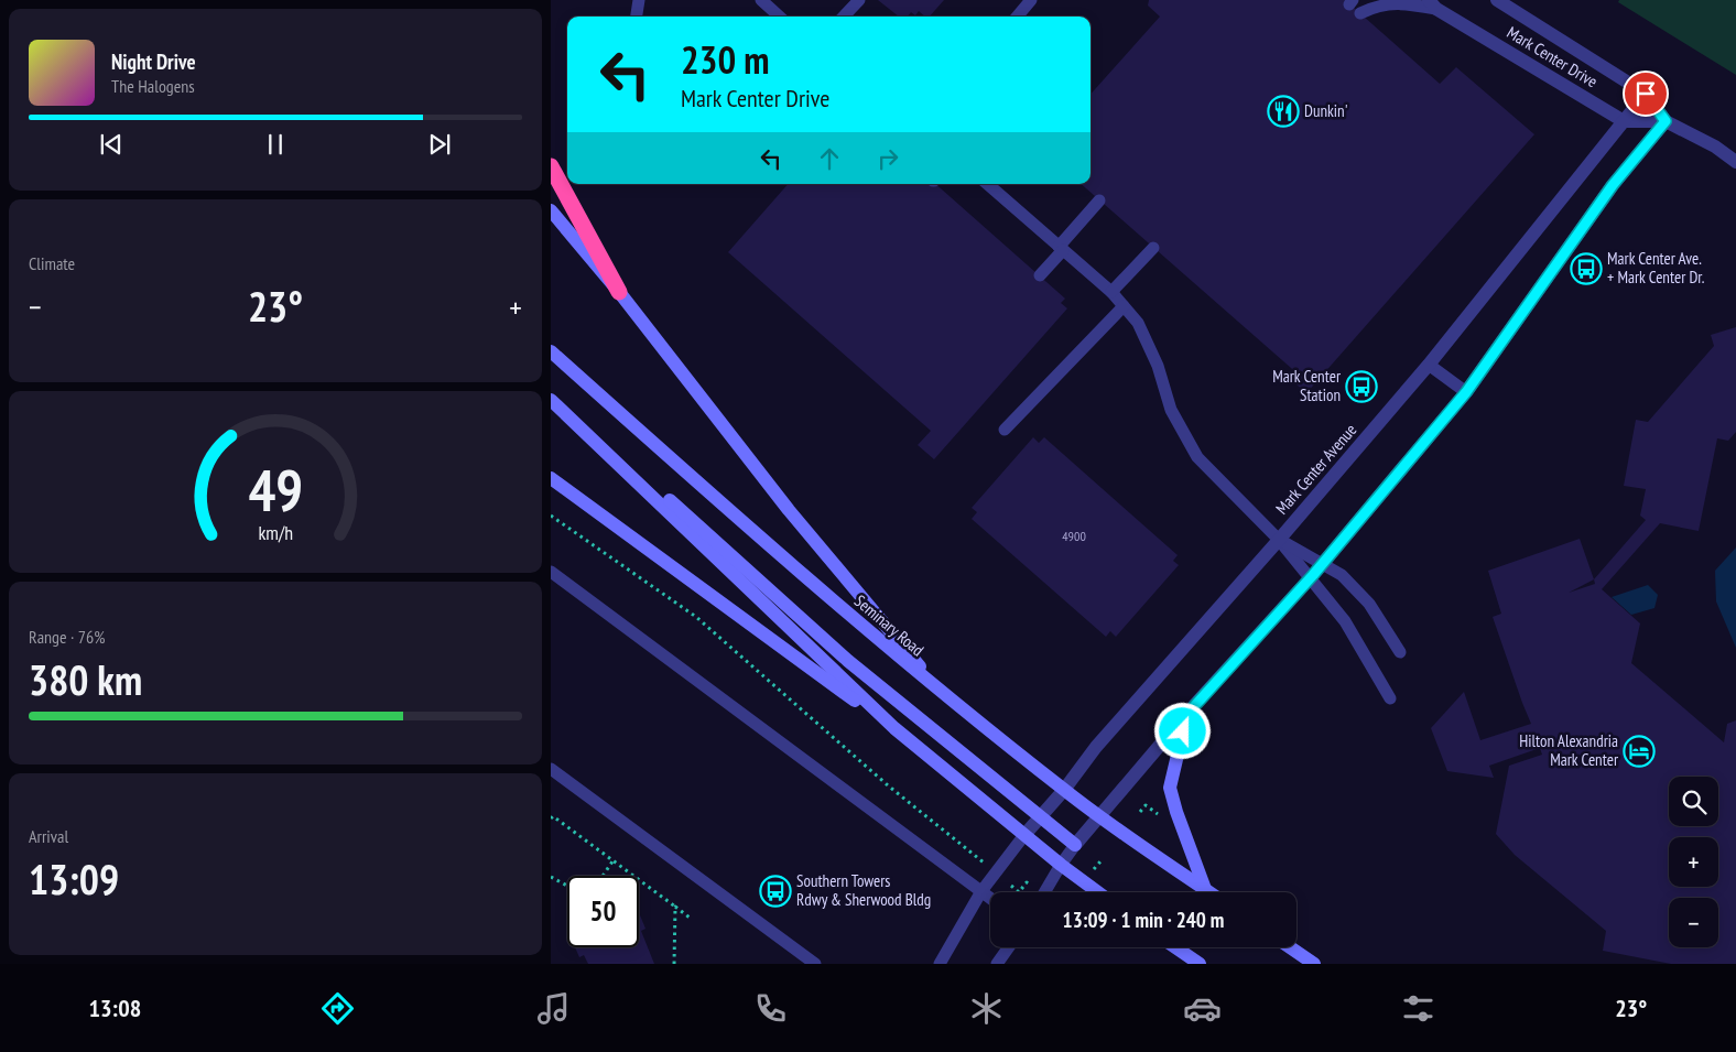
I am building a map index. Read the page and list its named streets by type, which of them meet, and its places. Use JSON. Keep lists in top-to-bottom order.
{
  "streets": {
    "main road": ["Seminary Road"],
    "street": ["Mark Center Drive", "Mark Center Avenue"]
  },
  "crossings": [
    ["Mark Center Drive", "Mark Center Avenue"],
    ["Mark Center Avenue", "Seminary Road"]
  ],
  "places": {
    "restaurant": ["Dunkin'"],
    "bus stop": ["Mark Center Ave. + Mark Center Dr.", "Mark Center Station", "Southern Towers Rdwy & Sherwood Bldg"],
    "hotel": ["Hilton Alexandria Mark Center"]
  },
  "house_numbers": ["4900"],
  "page": {
    "turn": ["230 m", "Mark Center Drive"],
    "song": ["Night Drive", "The Halogens"],
    "tile": [
      "Climate",
      ["Range · 76%", "380 km"],
      ["Arrival", "13:09"]
    ],
    "heat": ["−", "23°", "+"],
    "map_buttons": ["+", "−"],
    "limit": "50",
    "trip": "13:09 · 1 min · 240 m",
    "tabs": ["13:08", "23°"],
    "gauge": ["49", "km/h"]
  }
}
